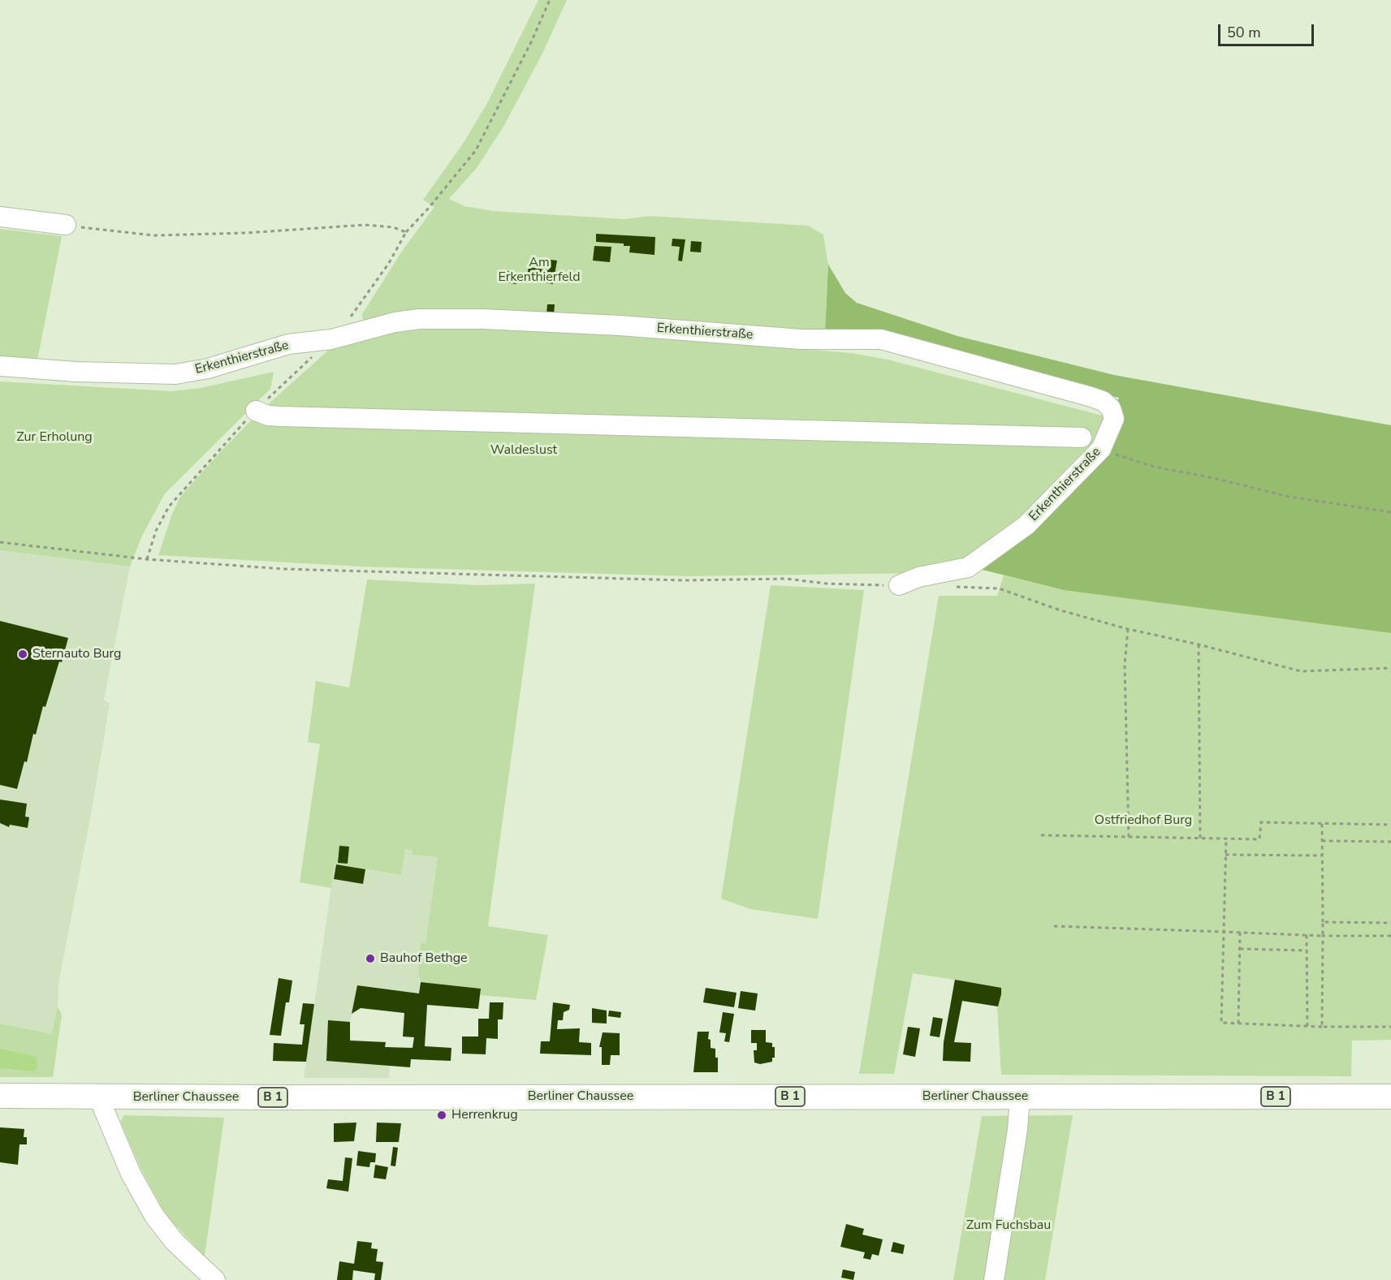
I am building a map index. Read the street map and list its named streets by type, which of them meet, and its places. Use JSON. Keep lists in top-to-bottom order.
{
  "streets": {
    "main road": ["Berliner Chaussee", "B 1"],
    "street": ["Erkenthierstraße"]
  },
  "parks": [
    "Am Erkenthierfeld",
    "Zur Erholung",
    "Waldeslust",
    "Ostfriedhof Burg",
    "Zum Fuchsbau"
  ],
  "places": ["Sternauto Burg", "Bauhof Bethge", "Herrenkrug"],
  "scale_bar": "50 m"
}
